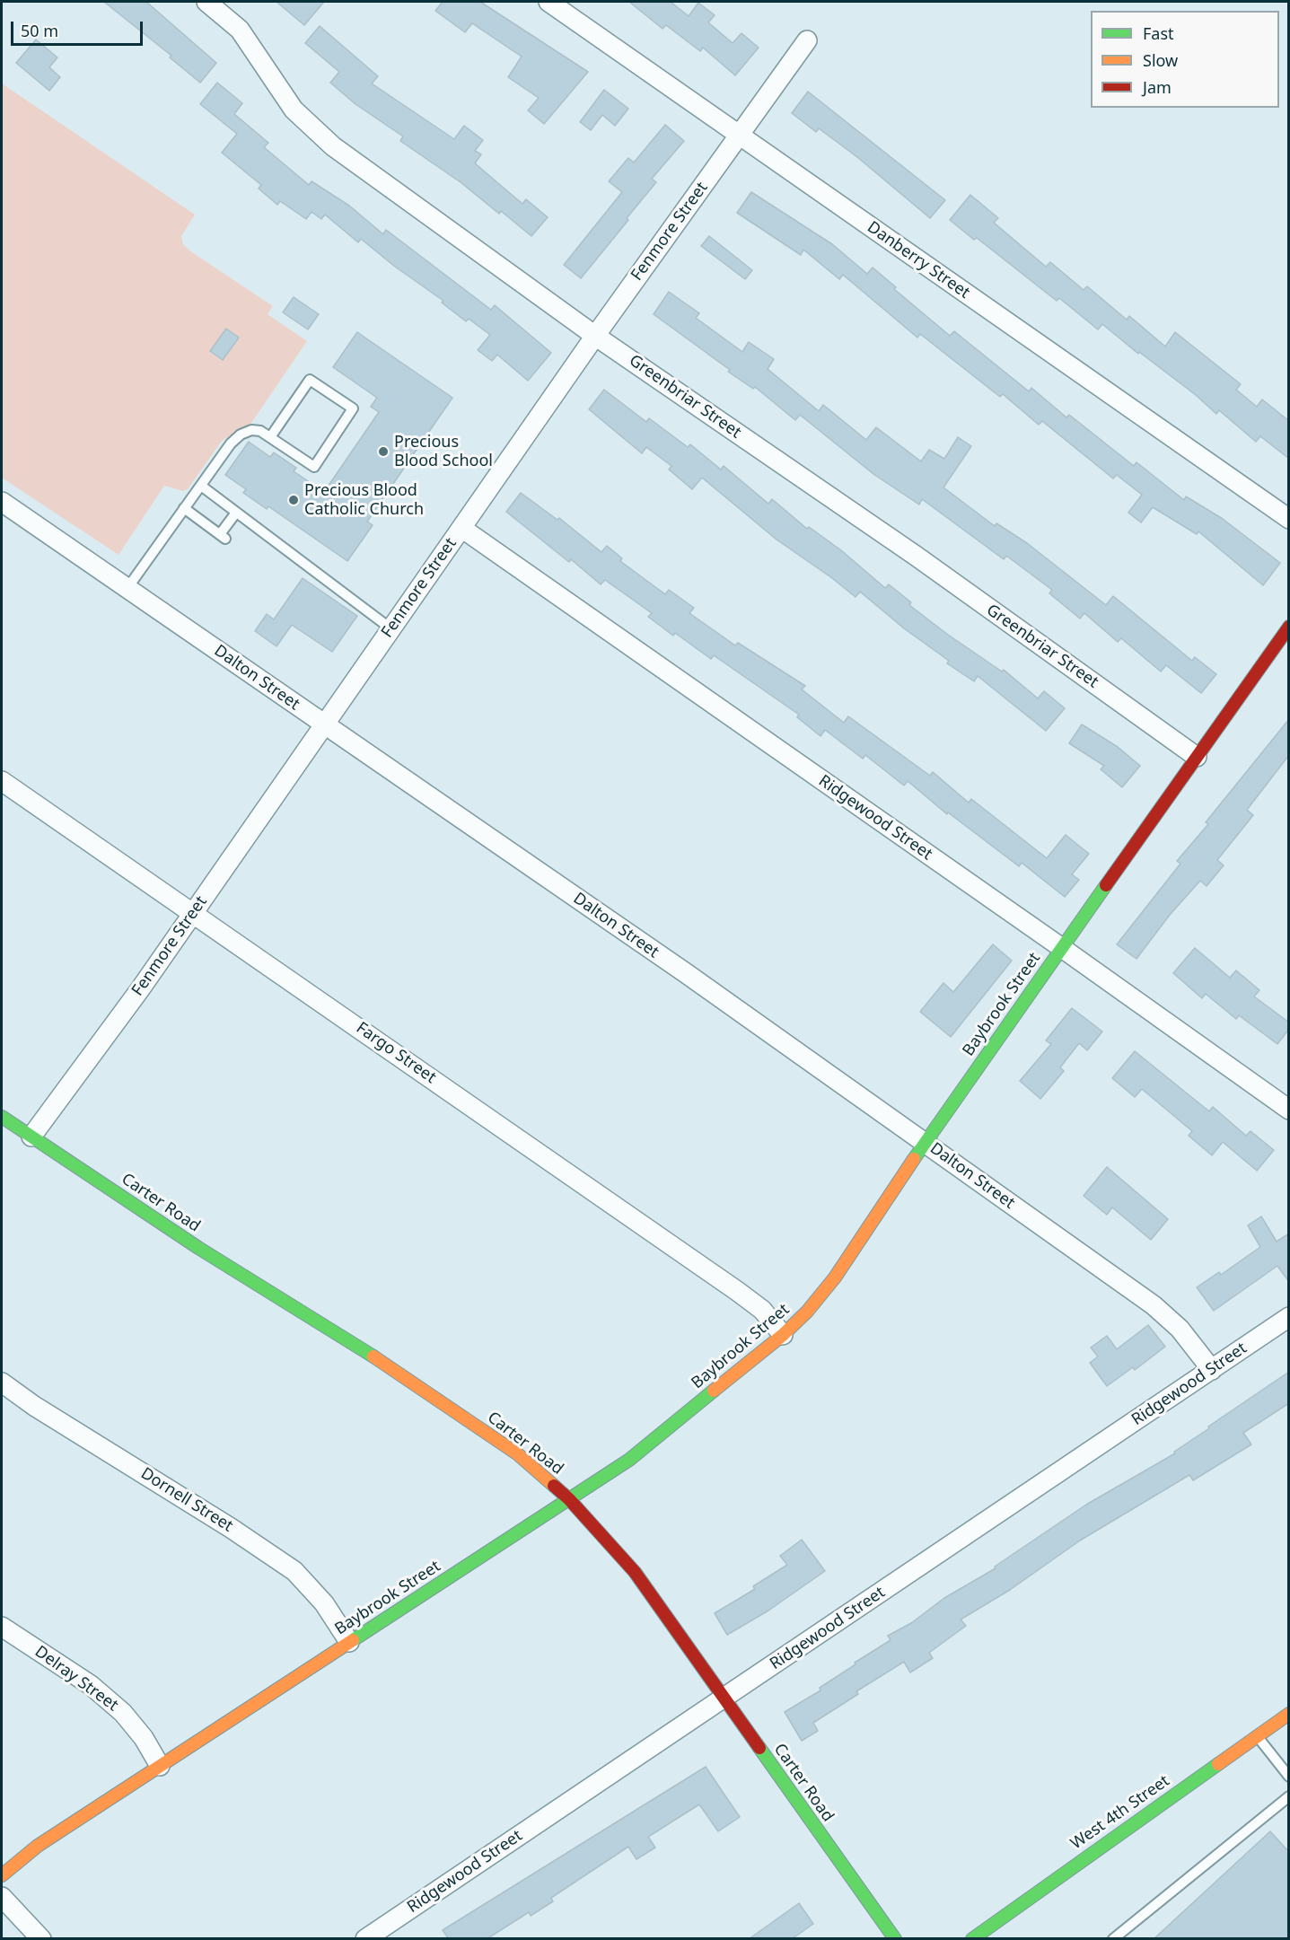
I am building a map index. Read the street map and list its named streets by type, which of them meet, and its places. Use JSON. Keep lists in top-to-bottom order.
{
  "streets": {
    "street": [
      "Fenmore Street",
      "Danberry Street",
      "Greenbriar Street",
      "Dalton Street",
      "Ridgewood Street",
      "Baybrook Street",
      "Fargo Street",
      "Carter Road",
      "Dornell Street",
      "Delray Street",
      "West 4th Street"
    ]
  },
  "crossings": [
    ["Fenmore Street", "Danberry Street"],
    ["Fenmore Street", "Greenbriar Street"],
    ["Fenmore Street", "Dalton Street"],
    ["Fenmore Street", "Ridgewood Street"],
    ["Fenmore Street", "Fargo Street"],
    ["Fenmore Street", "Carter Road"],
    ["Greenbriar Street", "Baybrook Street"],
    ["Dalton Street", "Ridgewood Street"],
    ["Dalton Street", "Baybrook Street"],
    ["Ridgewood Street", "Baybrook Street"],
    ["Ridgewood Street", "Carter Road"],
    ["Baybrook Street", "Fargo Street"],
    ["Baybrook Street", "Carter Road"],
    ["Baybrook Street", "Dornell Street"],
    ["Baybrook Street", "Delray Street"]
  ],
  "places": ["Precious Blood School", "Precious Blood Catholic Church"],
  "legend": ["Fast", "Slow", "Jam"],
  "scale_bar": "50 m"
}
